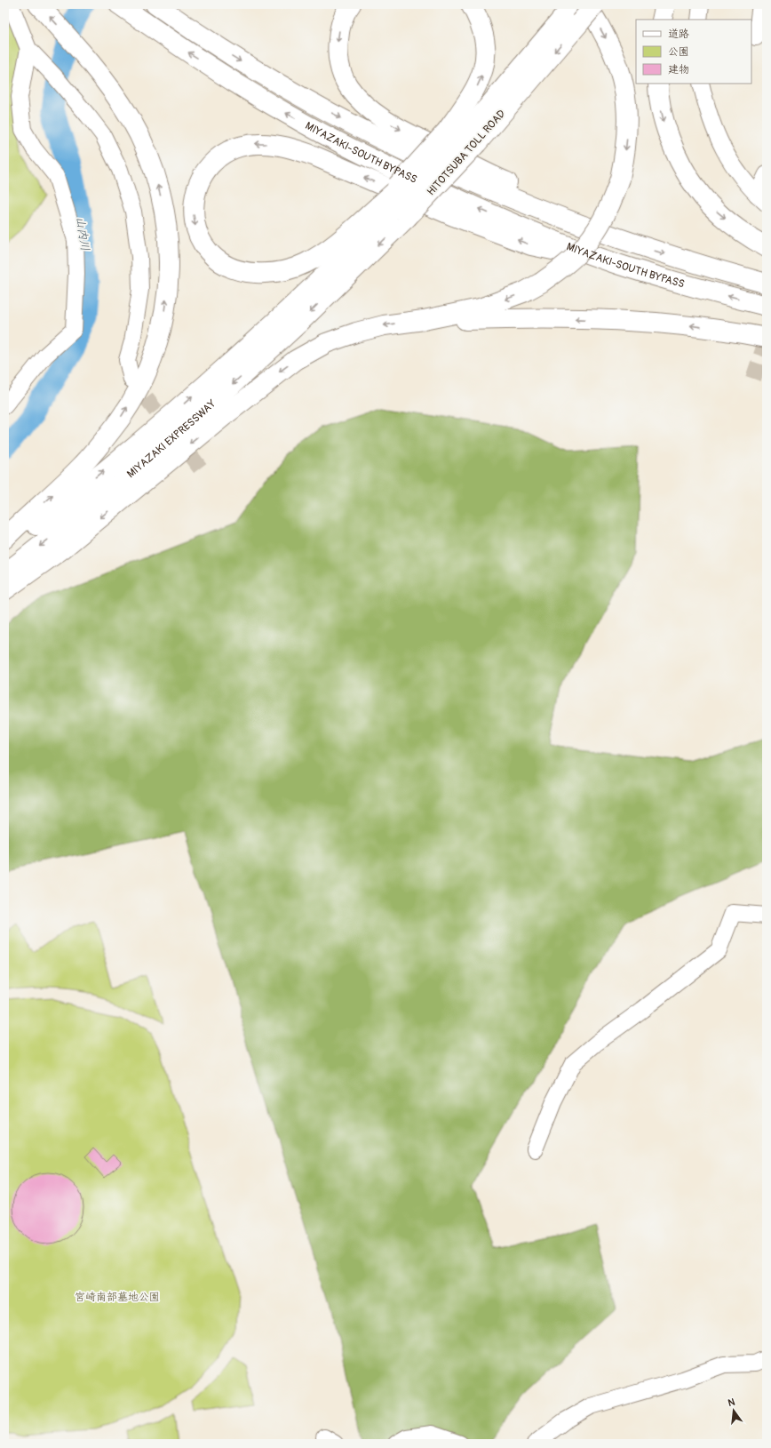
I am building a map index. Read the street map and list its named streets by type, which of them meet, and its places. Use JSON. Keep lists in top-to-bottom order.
{
  "streets": {
    "main road": ["MIYAZAKI-SOUTH BYPASS", "HITOTSUBA TOLL ROAD", "MIYAZAKI EXPRESSWAY"]
  },
  "water": ["山内川"],
  "parks": ["宮崎南部墓地公園"],
  "legend": ["道路", "公園", "建物"],
  "north": "top"
}
